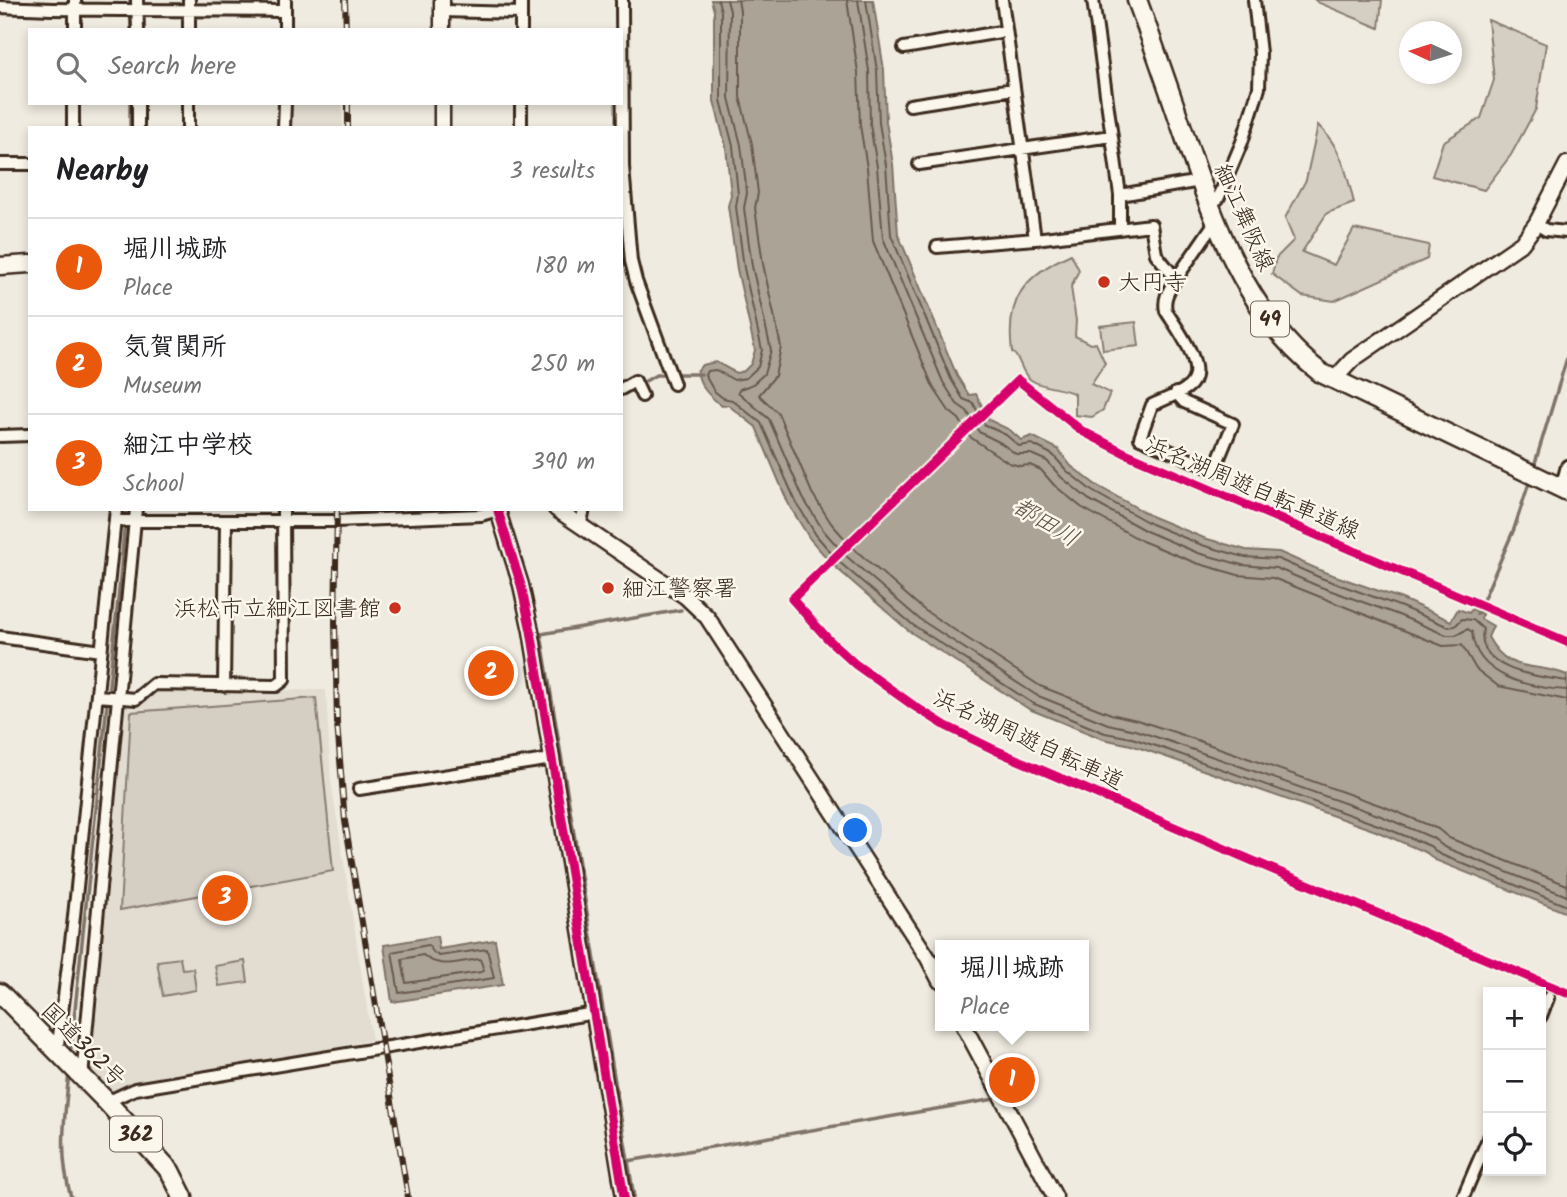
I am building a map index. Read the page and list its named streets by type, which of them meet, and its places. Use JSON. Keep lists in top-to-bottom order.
{
  "streets": {
    "main road": [
      "細江舞阪線",
      "49",
      "国道362号",
      "362"
    ],
    "cycle path": ["浜名湖周遊自転車道線"]
  },
  "water": ["都田川"],
  "places": ["大円寺", "細江警察署", "浜松市立細江図書館"],
  "north": "left",
  "page": {
    "search": "Search here",
    "heading": ["Nearby", "3 results"],
    "list": [
      {
        "mark": "1",
        "name": "堀川城跡",
        "note": "Place",
        "value": "180 m"
      },
      {
        "mark": "2",
        "name": "気賀関所",
        "note": "Museum",
        "value": "250 m"
      },
      {
        "mark": "3",
        "name": "細江中学校",
        "note": "School",
        "value": "390 m"
      }
    ],
    "pins": ["2", "3", "1"],
    "popup": ["堀川城跡", "Place"],
    "map_buttons": ["+", "−"]
  }
}
